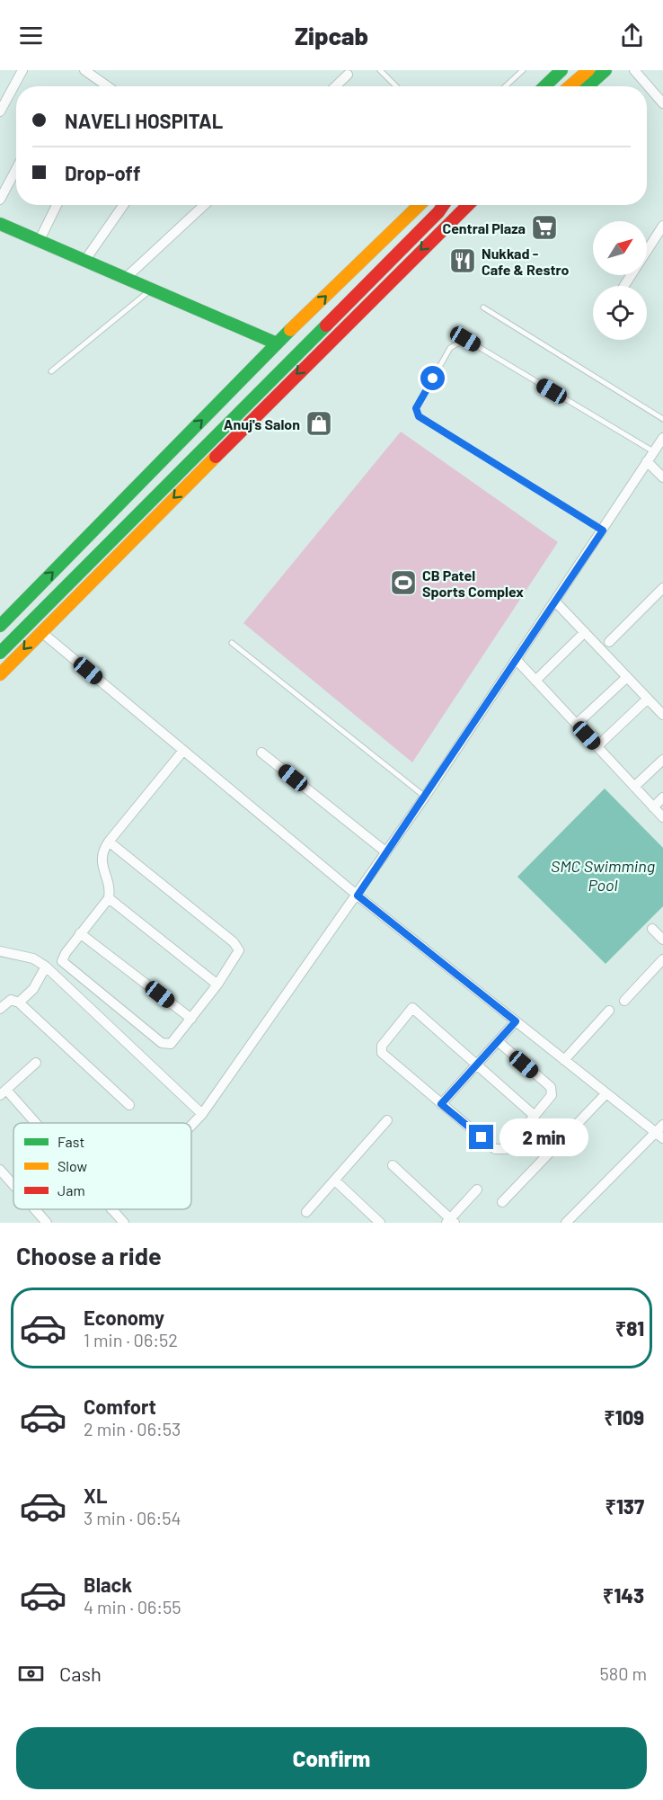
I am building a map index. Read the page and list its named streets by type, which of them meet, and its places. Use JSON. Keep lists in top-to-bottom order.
{
  "water": ["SMC Swimming Pool"],
  "places": {
    "supermarket": ["Central Plaza"],
    "restaurant": ["Nukkad - Cafe & Restro"],
    "shop": ["Anuj's Salon"],
    "sports": ["CB Patel Sports Complex"]
  },
  "legend": ["Fast", "Slow", "Jam"],
  "north": "top right",
  "page": {
    "header": "Zipcab",
    "banner": ["NAVELI HOSPITAL", "Drop-off"],
    "bubble": "2 min",
    "heading": "Choose a ride",
    "list": [
      {
        "name": "Economy",
        "note": "1 min · 06:52",
        "value": "₹81"
      },
      {
        "name": "Comfort",
        "note": "2 min · 06:53",
        "value": "₹109"
      },
      {
        "name": "XL",
        "note": "3 min · 06:54",
        "value": "₹137"
      },
      {
        "name": "Black",
        "note": "4 min · 06:55",
        "value": "₹143"
      }
    ],
    "pay": ["Cash", "580 m"],
    "buttons": "Confirm"
  }
}
